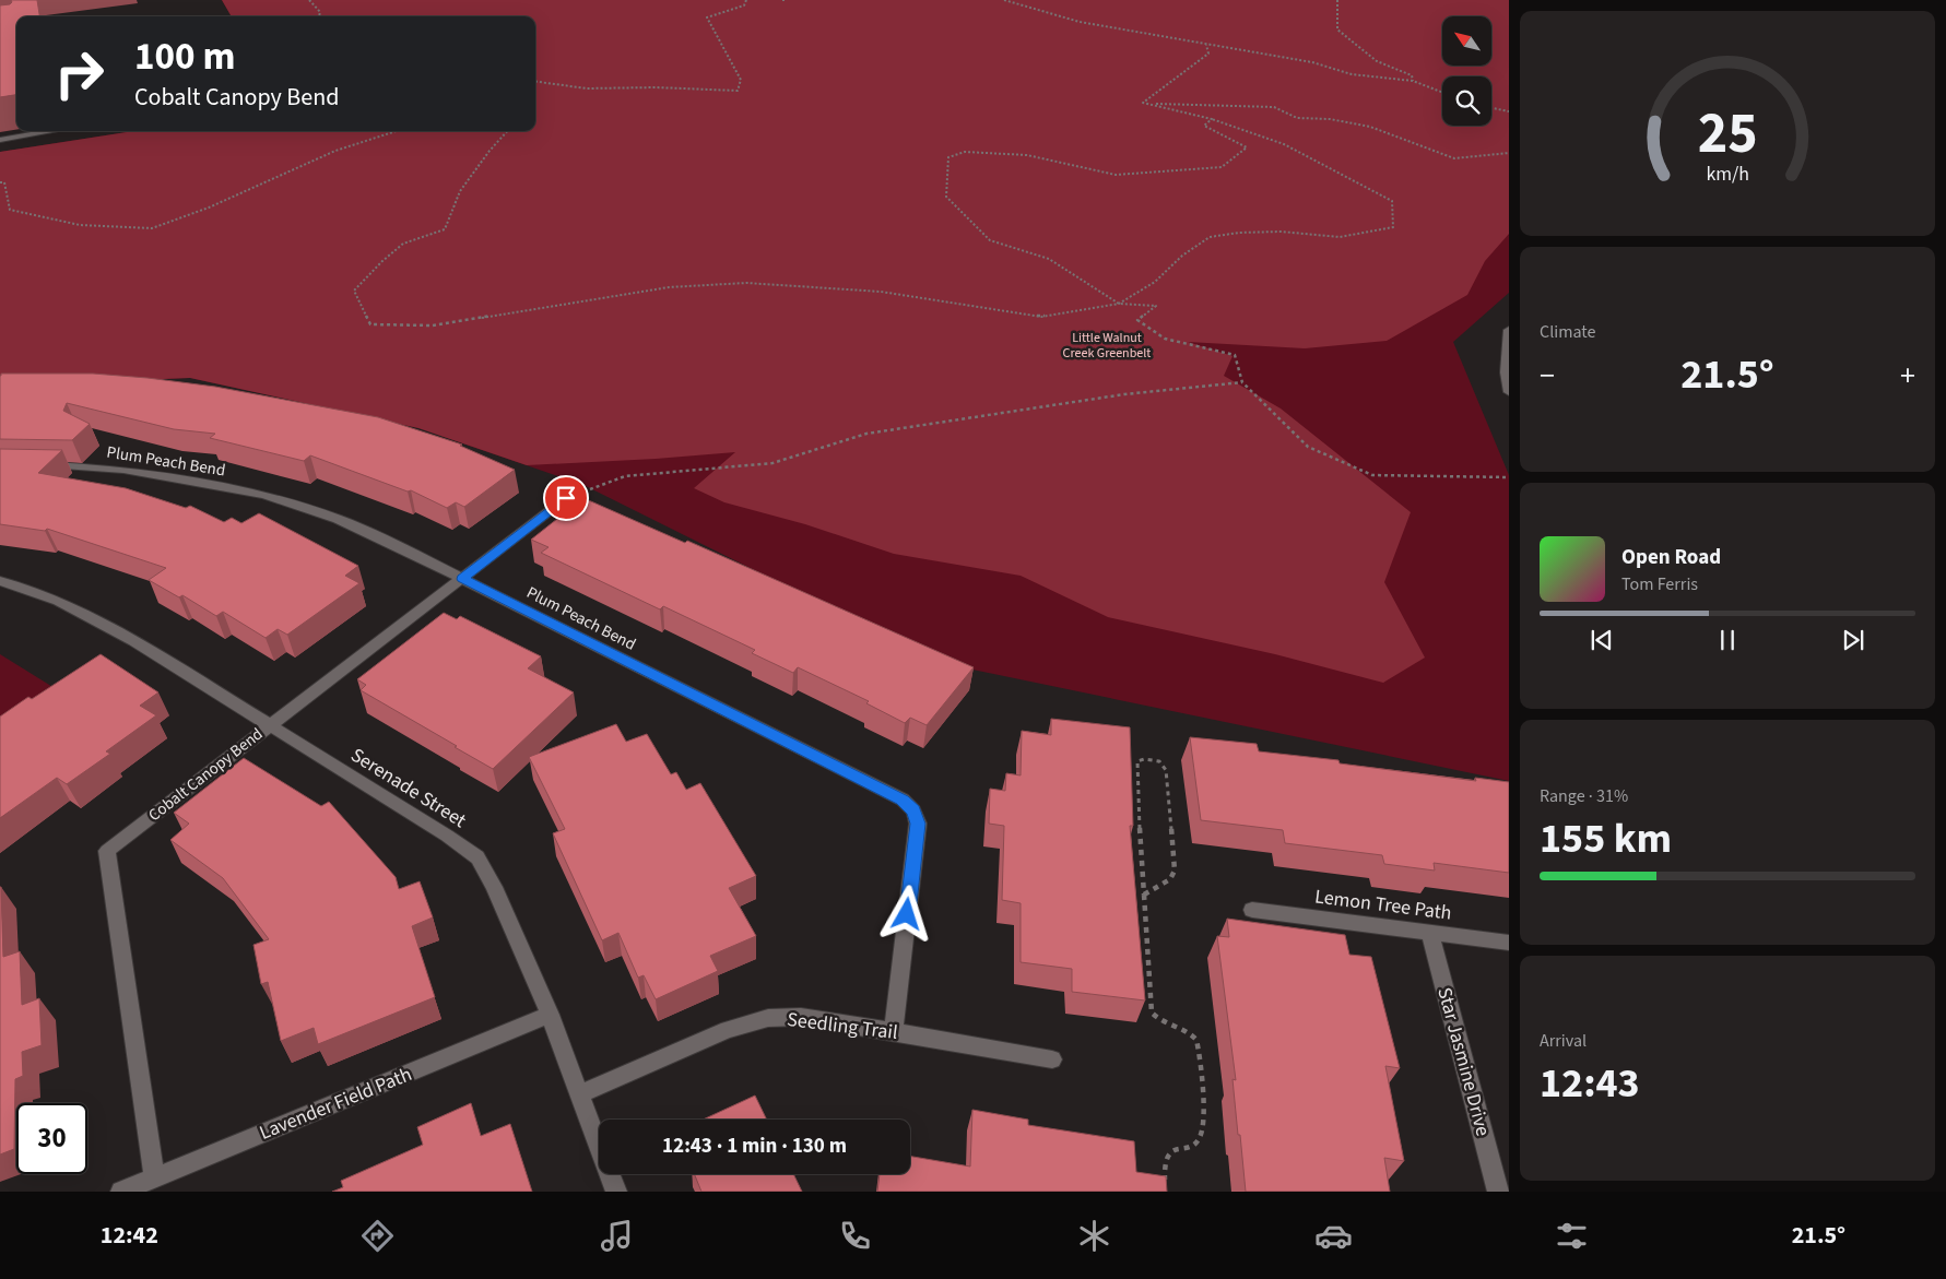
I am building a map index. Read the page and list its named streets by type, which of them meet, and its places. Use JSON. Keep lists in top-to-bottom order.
{
  "streets": {
    "street": [
      "Plum Peach Bend",
      "Cobalt Canopy Bend",
      "Serenade Street",
      "Lemon Tree Path",
      "Seedling Trail",
      "Star Jasmine Drive",
      "Lavender Field Path"
    ]
  },
  "crossings": [
    ["Plum Peach Bend", "Cobalt Canopy Bend"],
    ["Plum Peach Bend", "Seedling Trail"],
    ["Cobalt Canopy Bend", "Serenade Street"],
    ["Cobalt Canopy Bend", "Lavender Field Path"],
    ["Serenade Street", "Seedling Trail"],
    ["Serenade Street", "Lavender Field Path"],
    ["Lemon Tree Path", "Star Jasmine Drive"]
  ],
  "parks": ["Little Walnut Creek Greenbelt"],
  "north": "top left",
  "page": {
    "turn": ["100 m", "Cobalt Canopy Bend"],
    "tile": [
      "Climate",
      ["Range · 31%", "155 km"],
      ["Arrival", "12:43"]
    ],
    "heat": ["−", "21.5°", "+"],
    "song": ["Open Road", "Tom Ferris"],
    "limit": "30",
    "trip": "12:43 · 1 min · 130 m",
    "tabs": ["12:42", "21.5°"],
    "gauge": ["25", "km/h"]
  }
}
